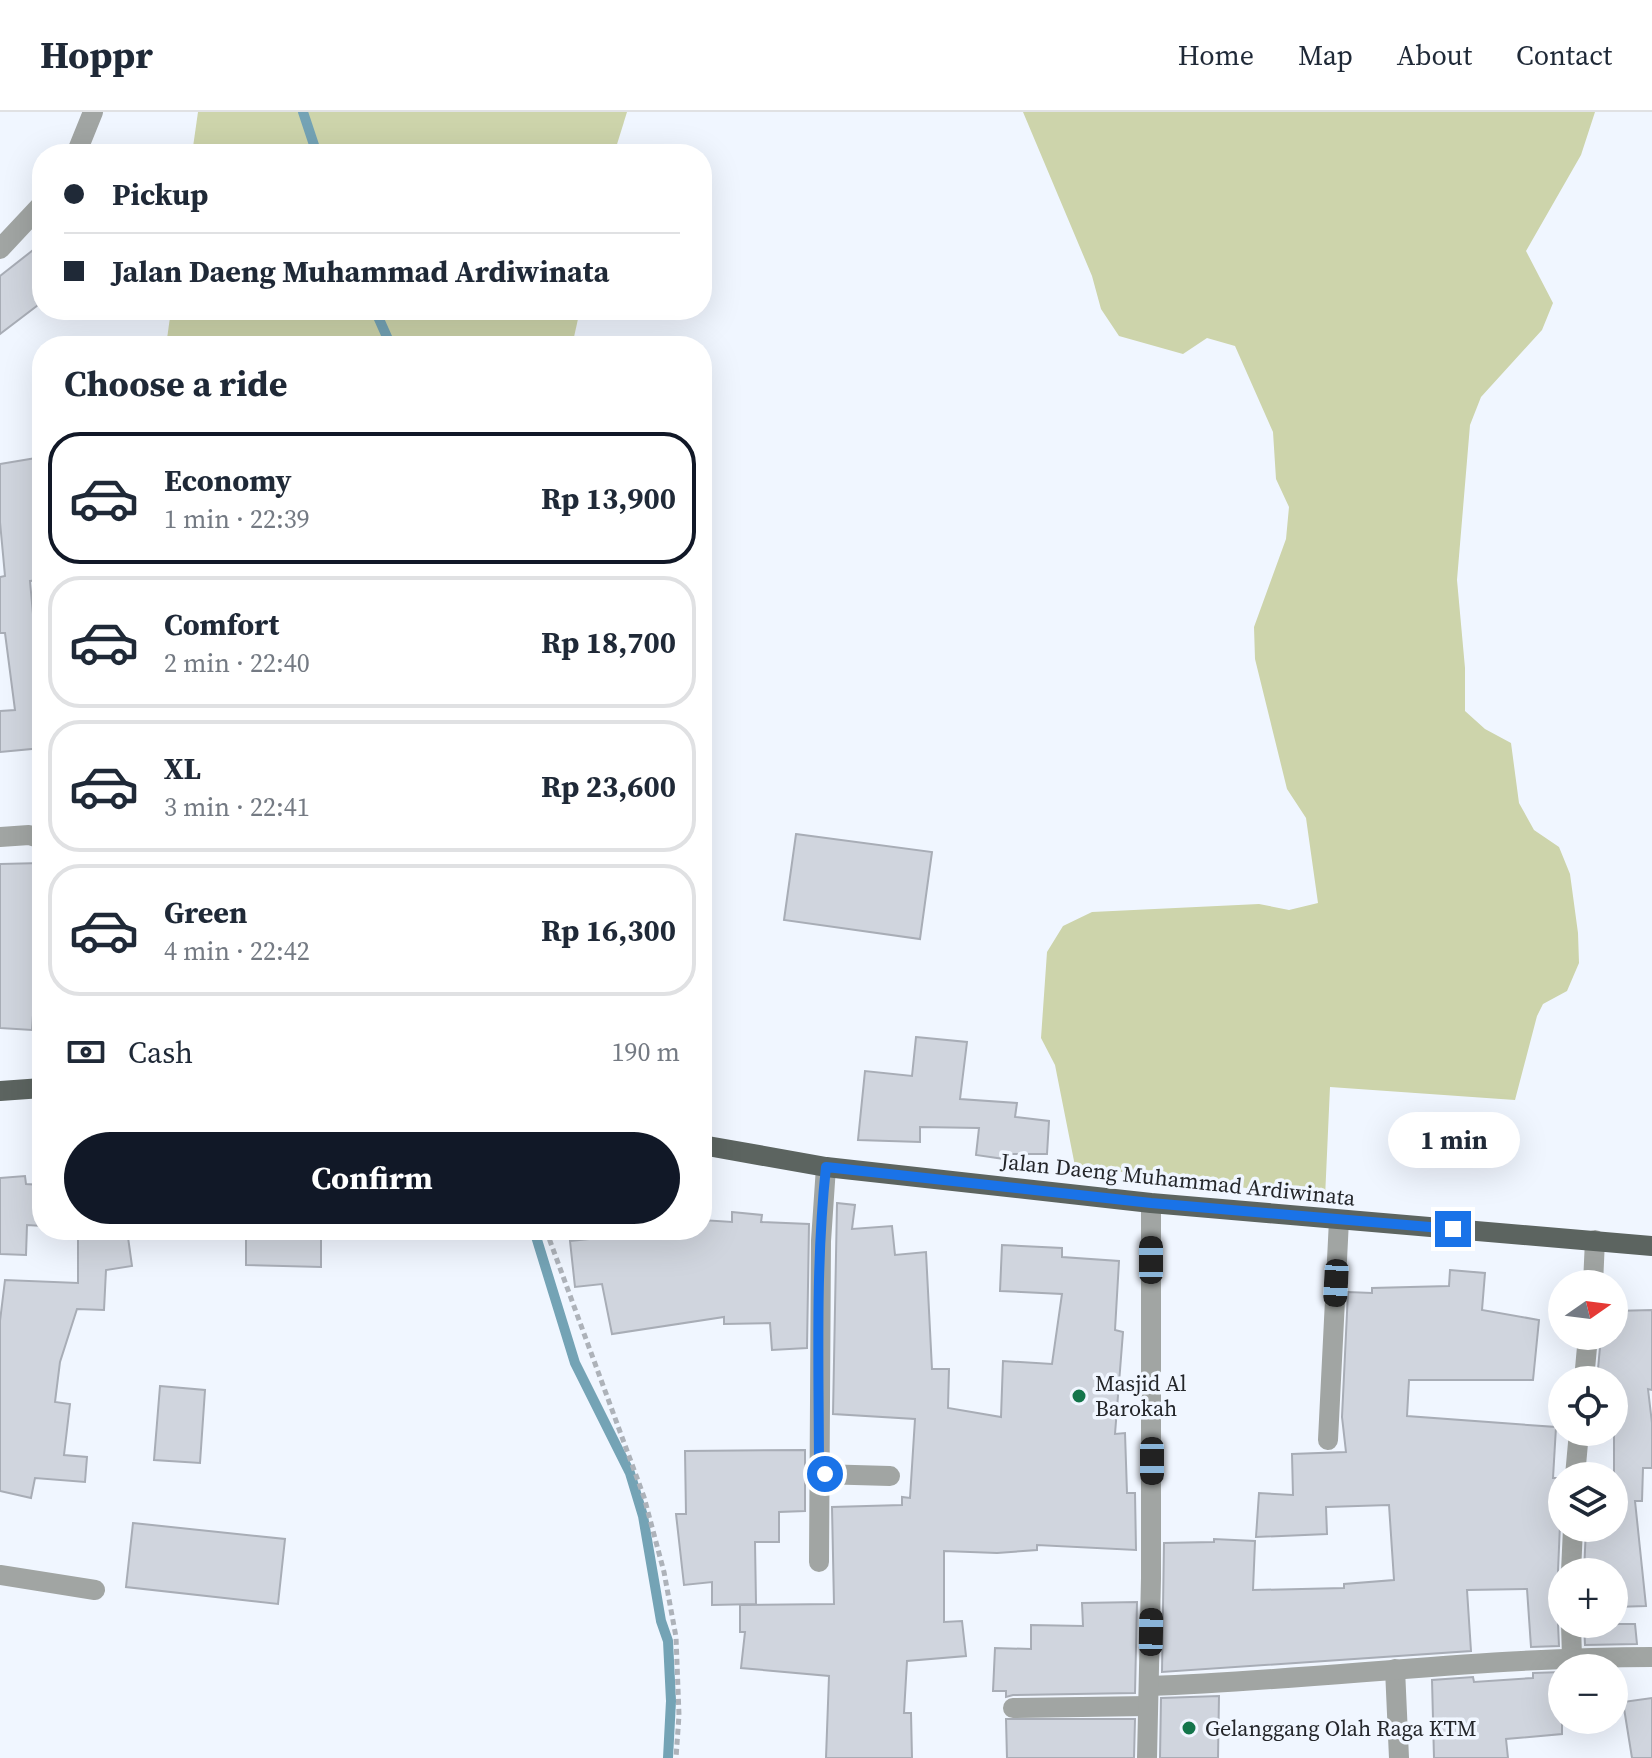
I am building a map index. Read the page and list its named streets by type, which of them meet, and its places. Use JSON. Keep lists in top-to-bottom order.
{
  "streets": {
    "main road": ["Jalan Daeng Muhammad Ardiwinata"]
  },
  "places": ["Masjid Al Barokah", "Gelanggang Olah Raga KTM"],
  "north": "right",
  "page": {
    "header": "Hoppr",
    "nav": [
      "Home",
      "Map",
      "About",
      "Contact"
    ],
    "banner": ["Pickup", "Jalan Daeng Muhammad Ardiwinata"],
    "heading": "Choose a ride",
    "list": [
      {
        "name": "Economy",
        "note": "1 min · 22:39",
        "value": "Rp 13,900"
      },
      {
        "name": "Comfort",
        "note": "2 min · 22:40",
        "value": "Rp 18,700"
      },
      {
        "name": "XL",
        "note": "3 min · 22:41",
        "value": "Rp 23,600"
      },
      {
        "name": "Green",
        "note": "4 min · 22:42",
        "value": "Rp 16,300"
      }
    ],
    "pay": ["Cash", "190 m"],
    "bubble": "1 min",
    "buttons": "Confirm",
    "map_buttons": ["+", "−"]
  }
}
